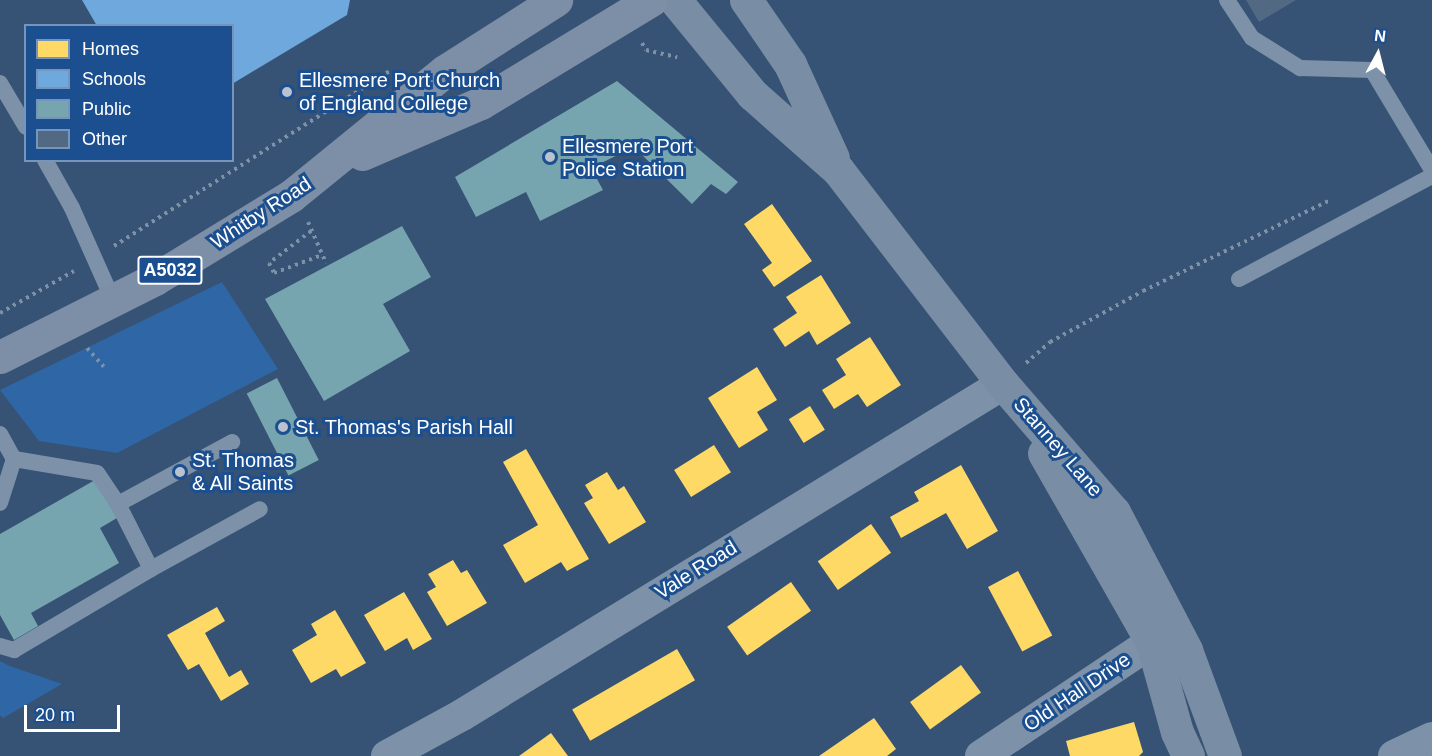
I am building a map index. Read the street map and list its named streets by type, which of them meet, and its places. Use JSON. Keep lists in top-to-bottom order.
{
  "streets": {
    "main road": ["Whitby Road", "A5032", "Stanney Lane"],
    "street": ["Vale Road", "Old Hall Drive"]
  },
  "crossings": [
    ["Stanney Lane", "Vale Road"],
    ["Stanney Lane", "Old Hall Drive"]
  ],
  "places": [
    "Ellesmere Port Church of England College",
    "Ellesmere Port Police Station",
    "St. Thomas's Parish Hall",
    "St. Thomas & All Saints"
  ],
  "legend": [
    "Homes",
    "Schools",
    "Public",
    "Other"
  ],
  "scale_bar": "20 m",
  "north": "top"
}
